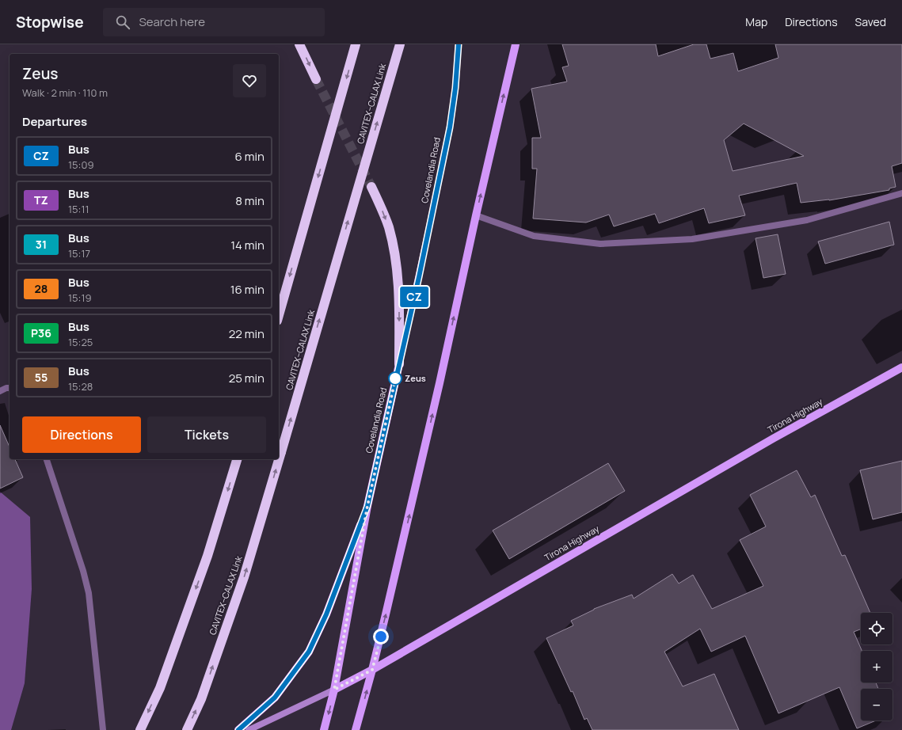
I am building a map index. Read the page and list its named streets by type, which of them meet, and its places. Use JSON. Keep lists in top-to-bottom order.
{
  "streets": {
    "highway": ["CAVITEX–CALAX Link"],
    "main road": ["Covelandia Road", "Tirona Highway"]
  },
  "crossings": [
    ["Covelandia Road", "Tirona Highway"]
  ],
  "places": ["Zeus"],
  "lines": ["bus line CZ"],
  "page": {
    "header": "Stopwise",
    "search": "Search here",
    "nav": ["Map", "Directions", "Saved"],
    "on_map": "CZ",
    "heading": [
      ["Zeus", "Walk · 2 min · 110 m"],
      "Departures"
    ],
    "list": [
      {
        "mark": "CZ",
        "name": "Bus",
        "note": "15:09",
        "value": "6 min"
      },
      {
        "mark": "TZ",
        "name": "Bus",
        "note": "15:11",
        "value": "8 min"
      },
      {
        "mark": "31",
        "name": "Bus",
        "note": "15:17",
        "value": "14 min"
      },
      {
        "mark": "28",
        "name": "Bus",
        "note": "15:19",
        "value": "16 min"
      },
      {
        "mark": "P36",
        "name": "Bus",
        "note": "15:25",
        "value": "22 min"
      },
      {
        "mark": "55",
        "name": "Bus",
        "note": "15:28",
        "value": "25 min"
      }
    ],
    "buttons": ["Directions", "Tickets"],
    "map_buttons": ["+", "−"]
  }
}
